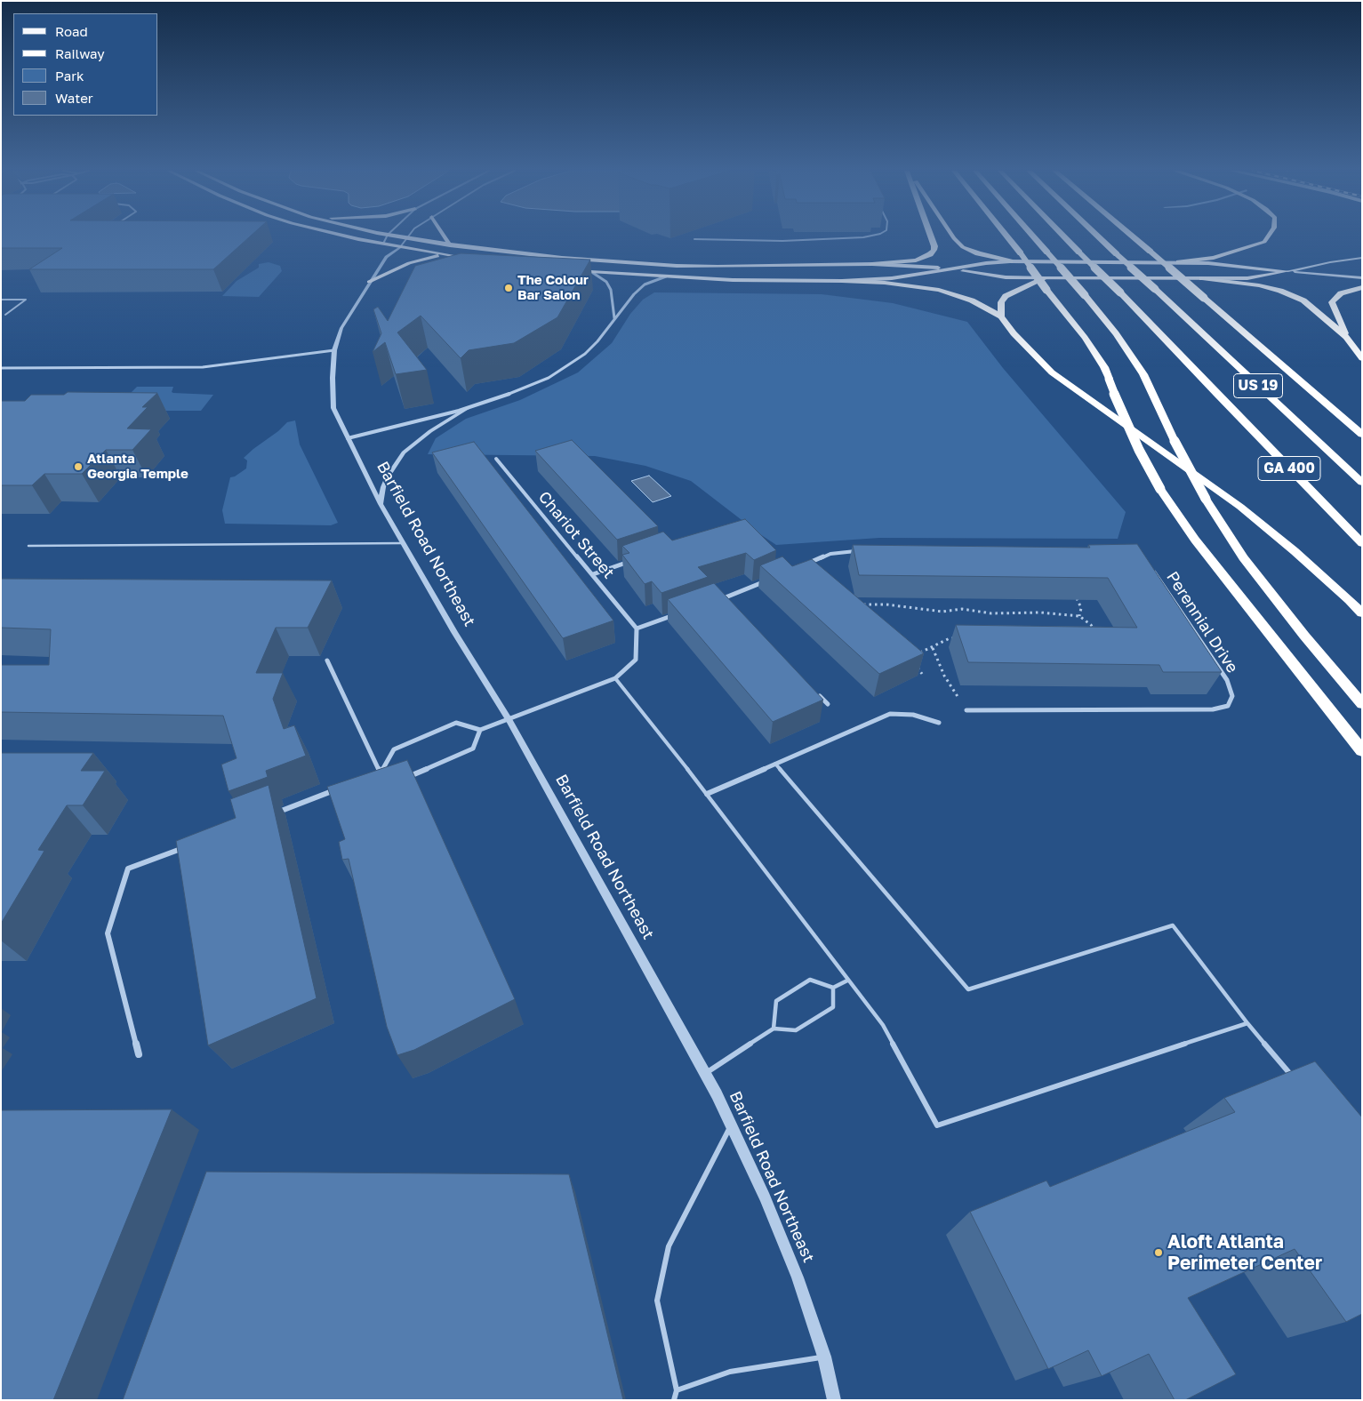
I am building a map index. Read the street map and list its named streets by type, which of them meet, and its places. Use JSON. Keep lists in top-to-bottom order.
{
  "streets": {
    "highway": ["US 19", "GA 400"],
    "street": ["Chariot Street", "Barfield Road Northeast", "Perennial Drive"]
  },
  "places": ["The Colour Bar Salon", "Atlanta Georgia Temple", "Aloft Atlanta Perimeter Center"],
  "legend": [
    "Road",
    "Railway",
    "Park",
    "Water"
  ]
}
